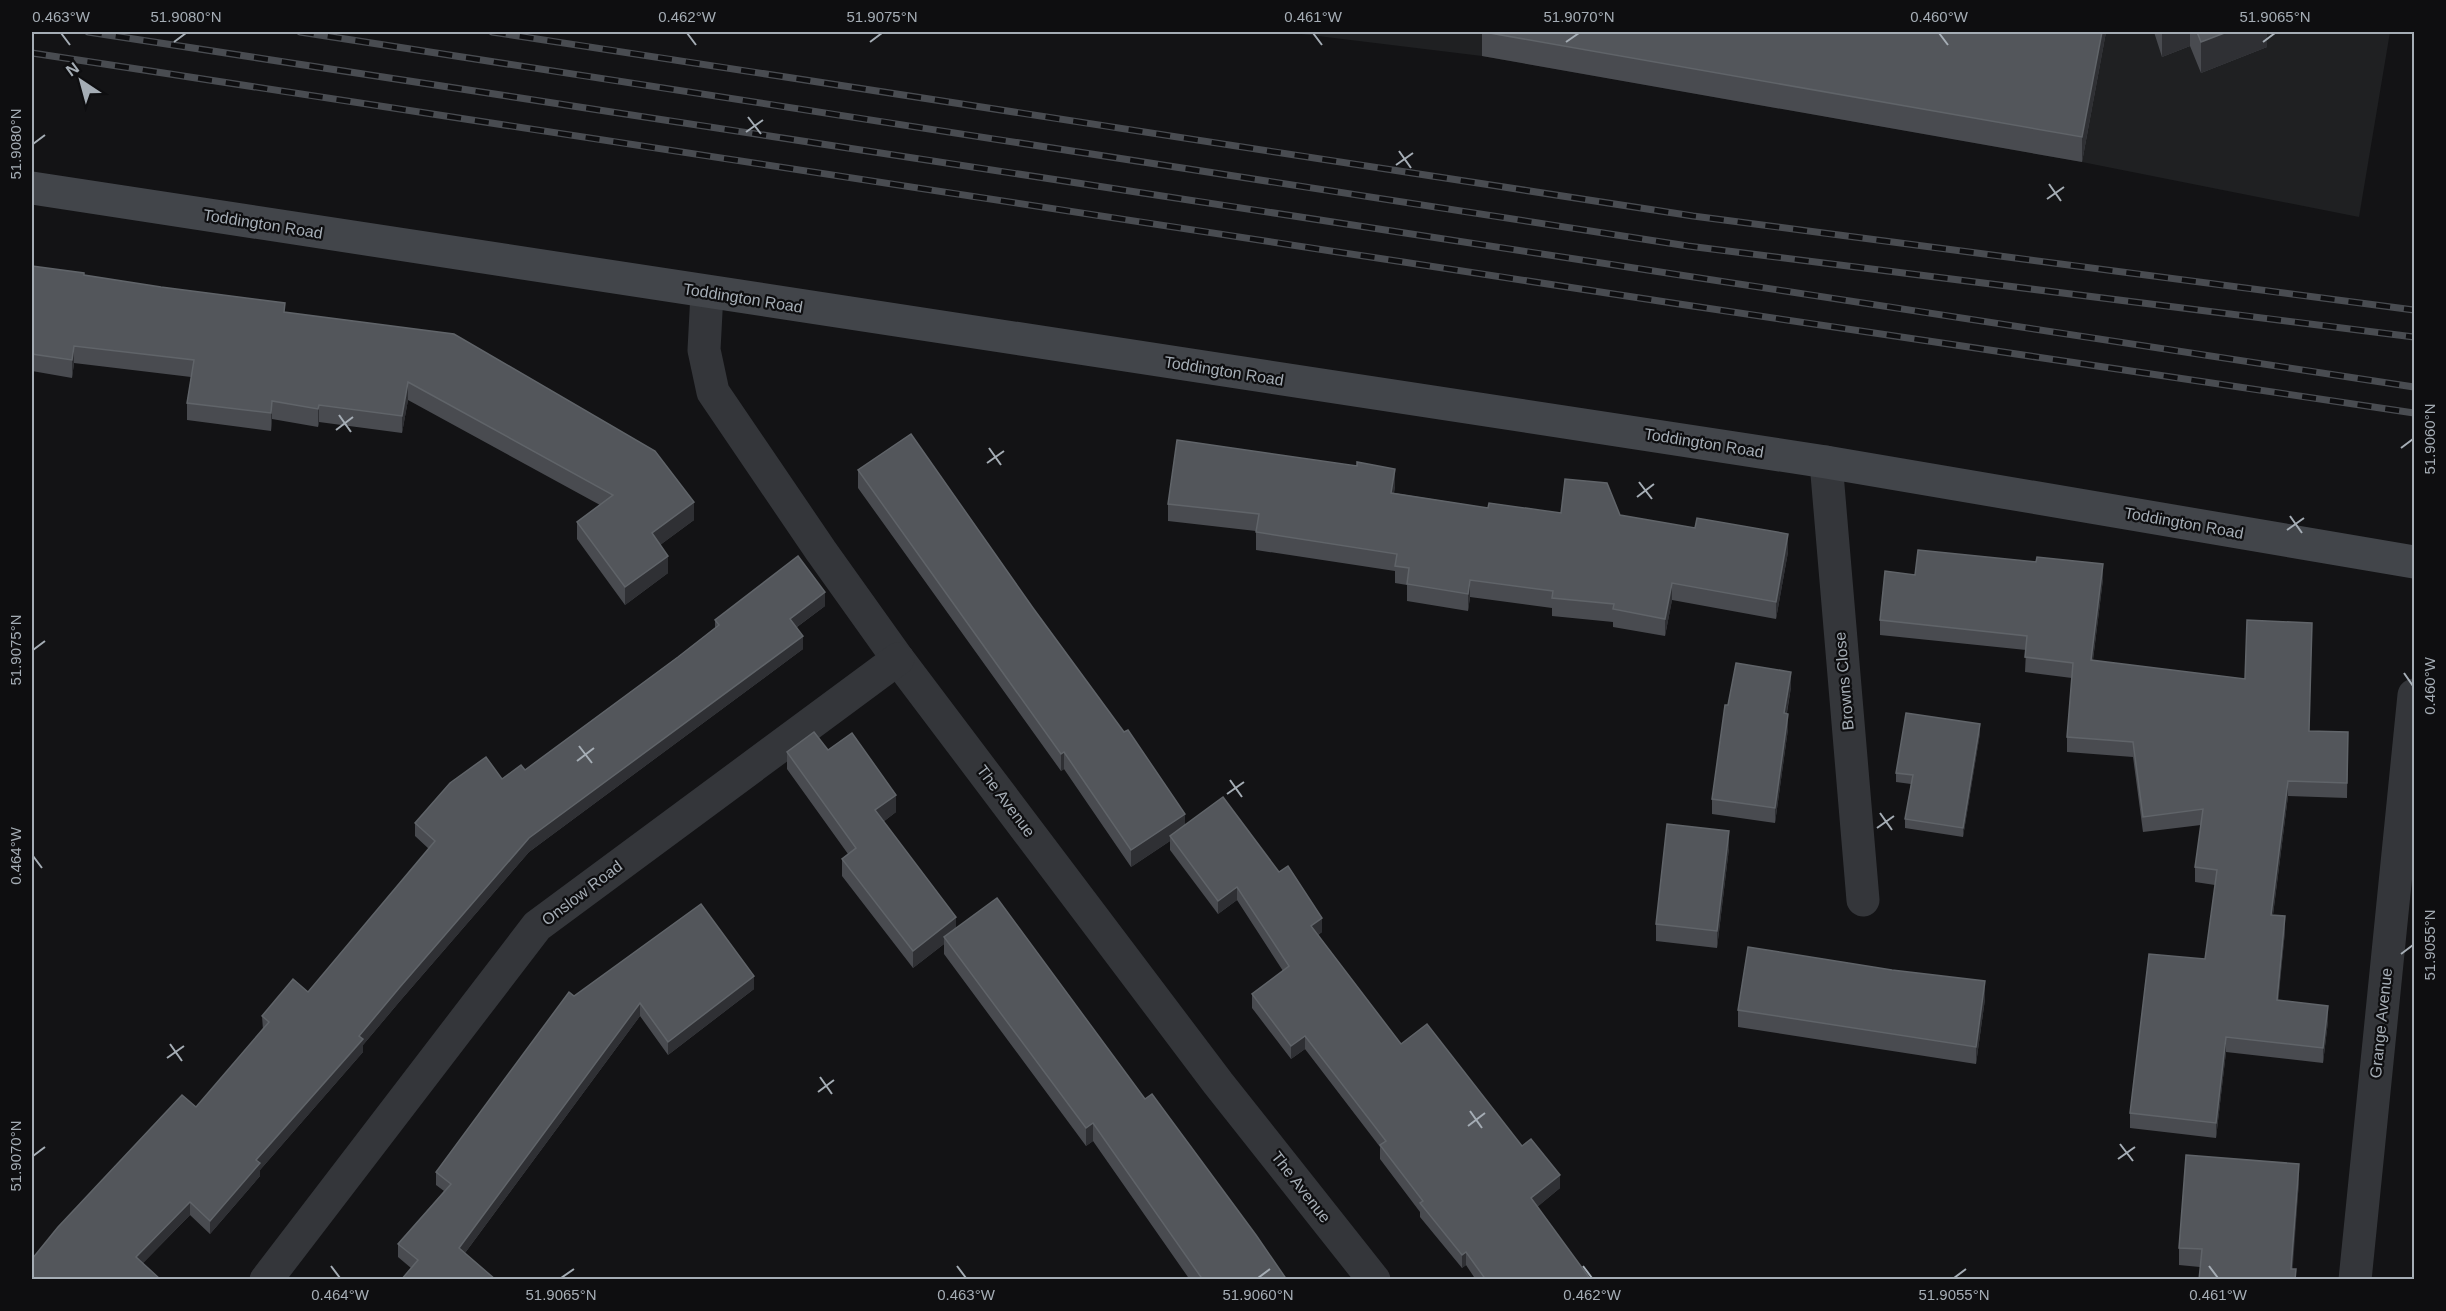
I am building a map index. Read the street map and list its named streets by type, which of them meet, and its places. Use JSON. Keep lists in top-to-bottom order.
{
  "streets": {
    "main road": ["Toddington Road"],
    "street": [
      "Browns Close",
      "The Avenue",
      "Onslow Road",
      "Grange Avenue"
    ]
  },
  "crossings": [
    ["Toddington Road", "Browns Close"],
    ["Toddington Road", "The Avenue"],
    ["The Avenue", "Onslow Road"]
  ],
  "north": "top left",
  "coordinates": [
    "0.463°W",
    "51.9080°N",
    "0.462°W",
    "51.9075°N",
    "0.461°W",
    "51.9070°N",
    "0.460°W",
    "51.9065°N",
    "51.9060°N",
    "0.464°W",
    "51.9055°N"
  ]
}
